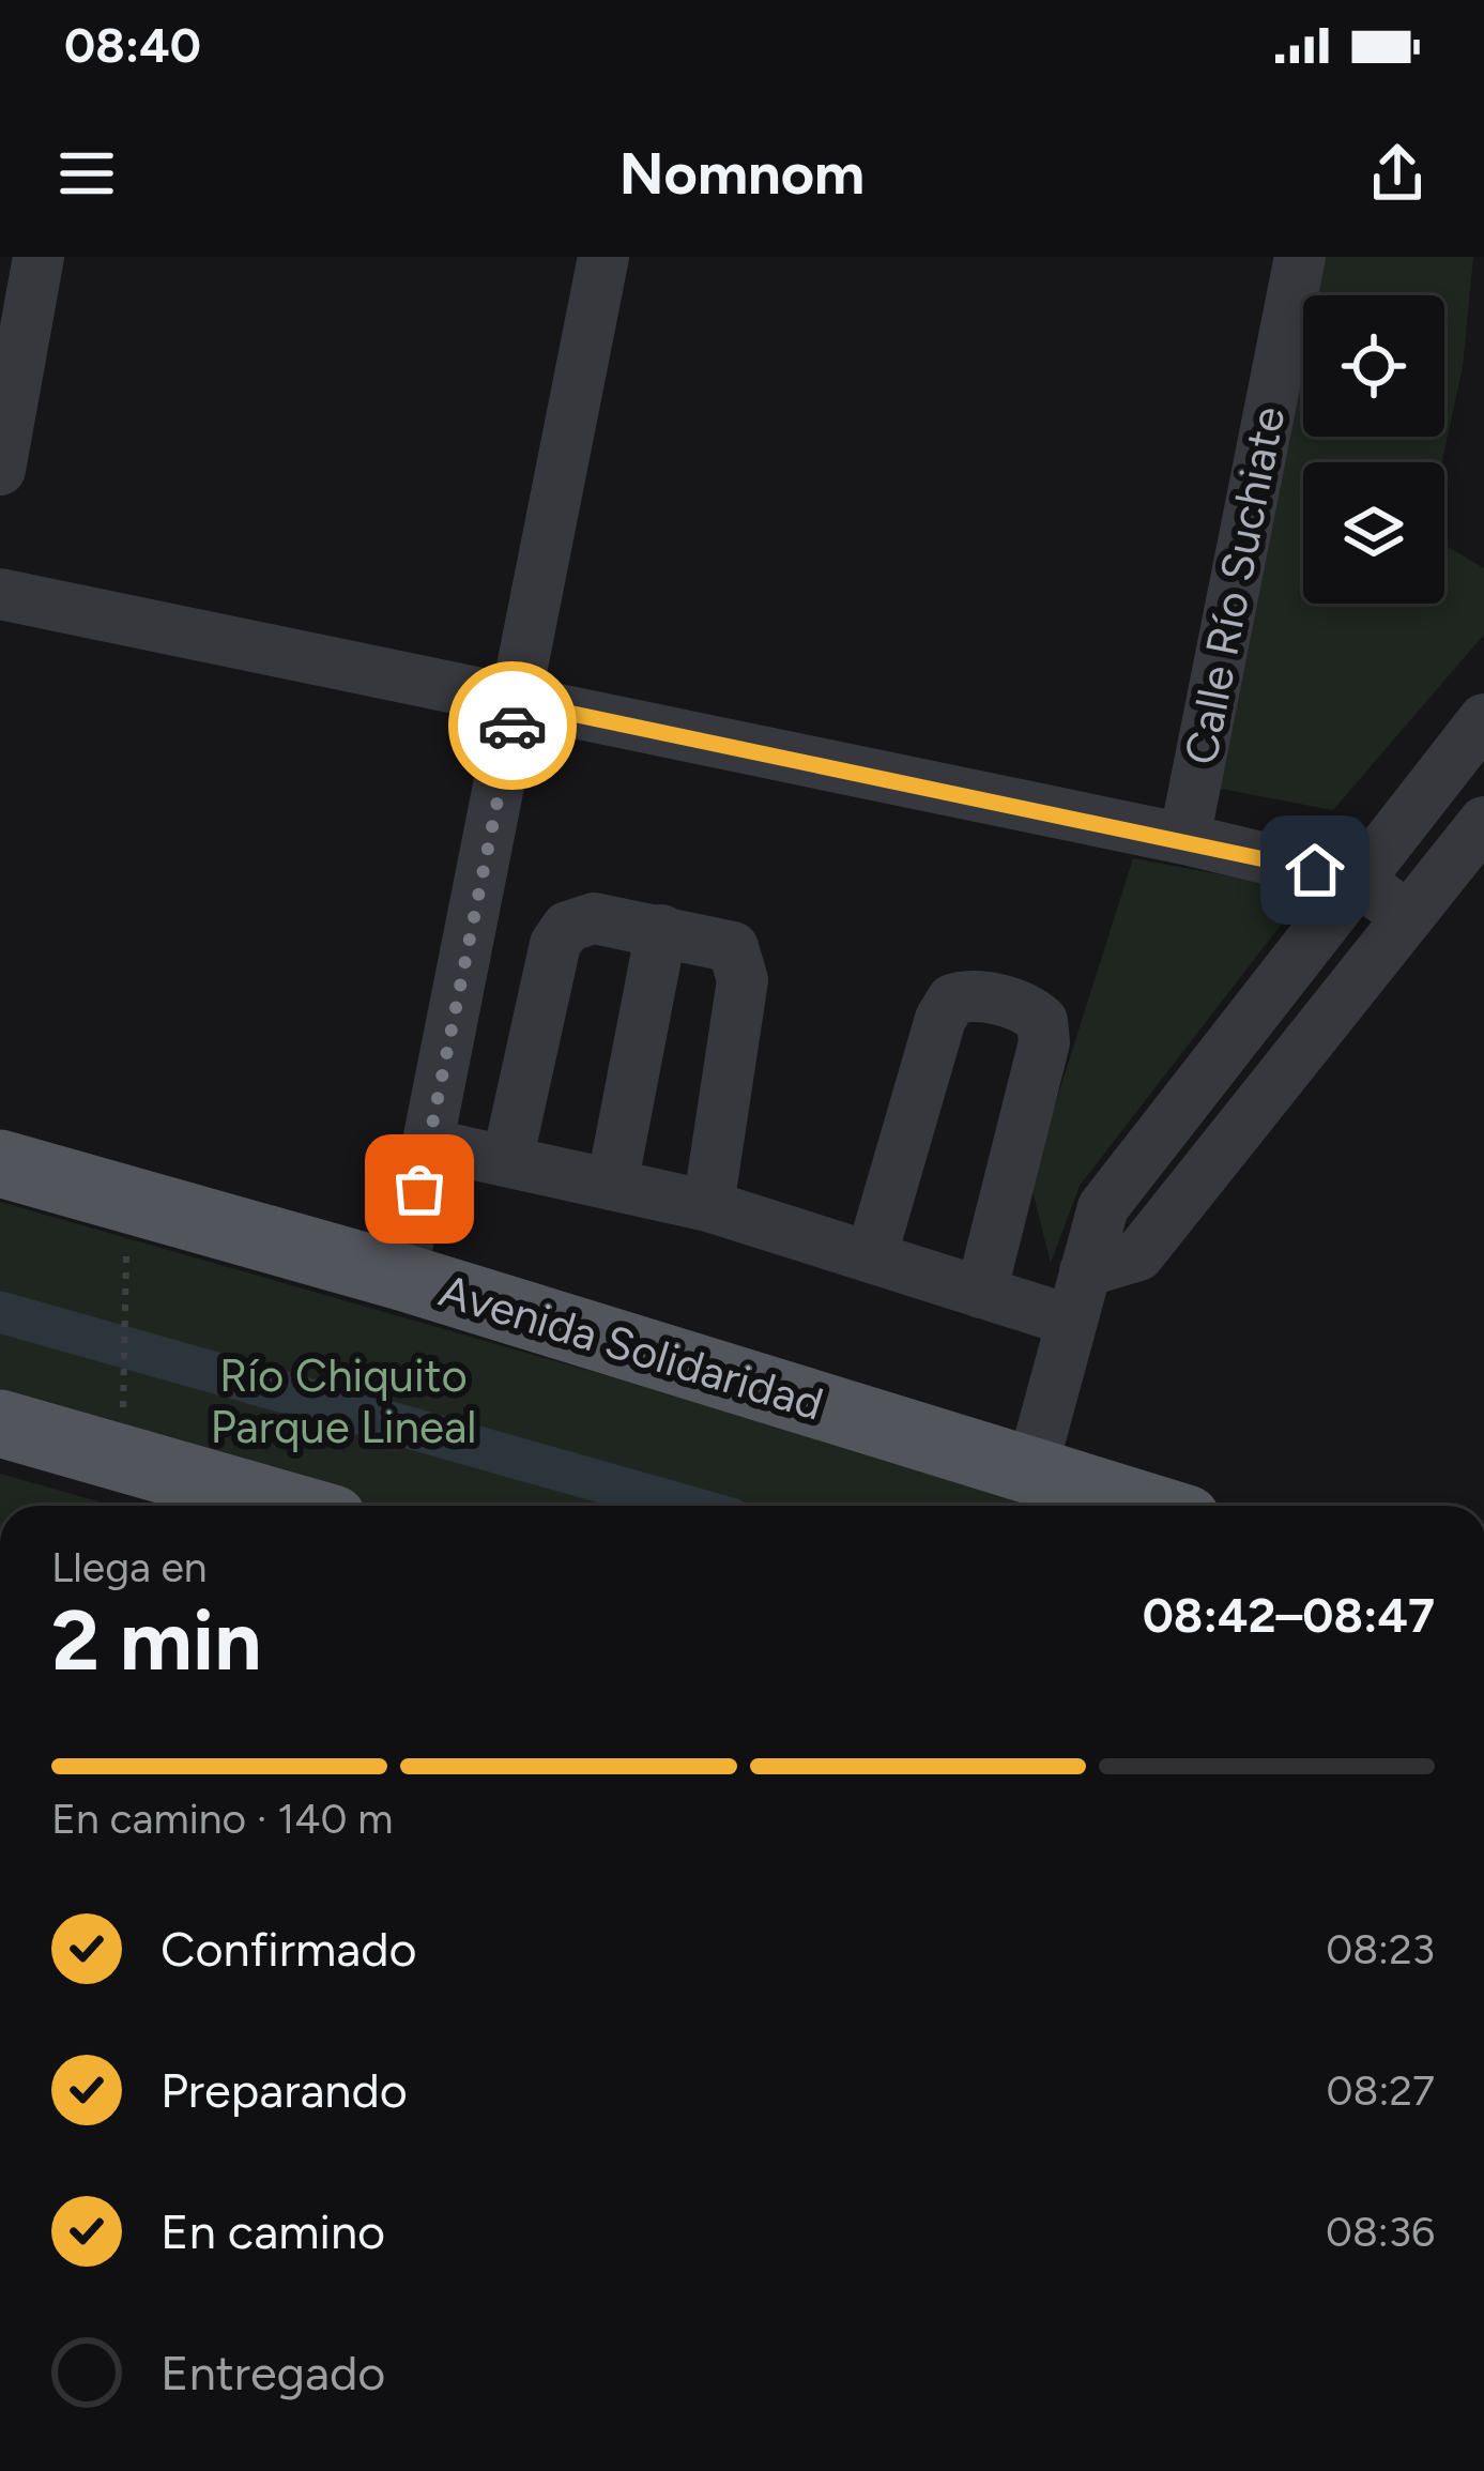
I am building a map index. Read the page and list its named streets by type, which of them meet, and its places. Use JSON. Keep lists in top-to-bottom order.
{
  "streets": {
    "main road": ["Avenida Solidaridad"],
    "street": ["Calle Río Suchiate"]
  },
  "parks": ["Río Chiquito Parque Lineal"],
  "page": {
    "status": "08:40",
    "header": "Nomnom",
    "heading": ["2 min", "Llega en", "08:42–08:47"],
    "bar": "En camino · 140 m",
    "list": [
      ["Confirmado", "08:23"],
      ["Preparando", "08:27"],
      ["En camino", "08:36"],
      "Entregado"
    ]
  }
}
